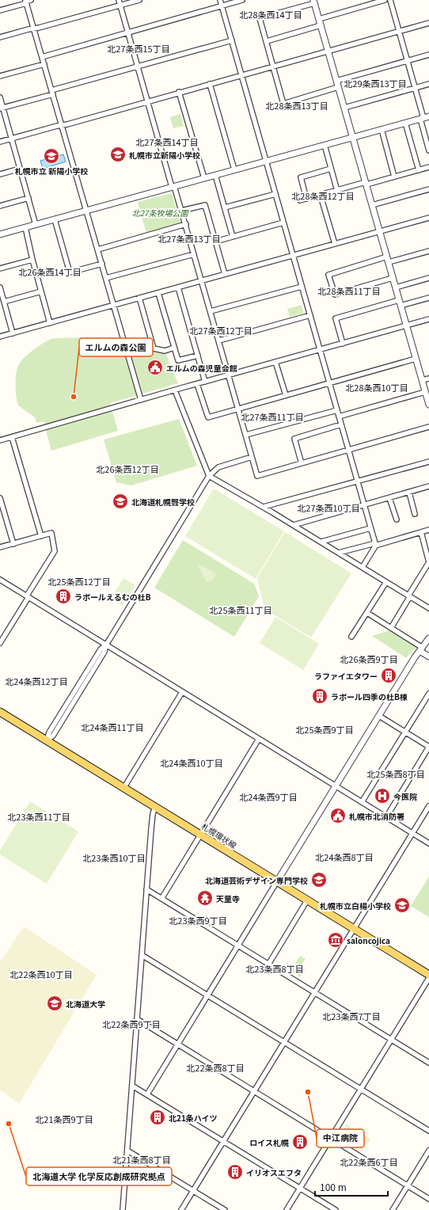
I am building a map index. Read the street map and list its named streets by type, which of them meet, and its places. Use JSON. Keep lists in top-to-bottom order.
{
  "streets": {
    "main road": ["札幌環状線"]
  },
  "districts": [
    "北28条西14丁目",
    "北27条西15丁目",
    "北29条西13丁目",
    "北28条西13丁目",
    "北27条西14丁目",
    "北28条西12丁目",
    "北27条西13丁目",
    "北26条西14丁目",
    "北28条西11丁目",
    "北27条西12丁目",
    "北28条西10丁目",
    "北27条西11丁目",
    "北26条西12丁目",
    "北27条西10丁目",
    "北25条西12丁目",
    "北25条西11丁目",
    "北26条西9丁目",
    "北24条西12丁目",
    "北24条西11丁目",
    "北25条西9丁目",
    "北24条西10丁目",
    "北25条西8丁目",
    "北24条西9丁目",
    "北23条西11丁目",
    "北24条西8丁目",
    "北23条西10丁目",
    "北23条西9丁目",
    "北23条西8丁目",
    "北22条西10丁目",
    "北23条西7丁目",
    "北22条西9丁目",
    "北22条西8丁目",
    "北21条西9丁目",
    "北21条西8丁目",
    "北22条西6丁目"
  ],
  "parks": ["北27条牧場公園"],
  "places": {
    "school or university": [
      "札幌市立新陽小学校",
      "札幌市立 新陽小学校",
      "北海道札幌聾学校",
      "北海道芸術デザイン専門学校",
      "札幌市立白楊小学校",
      "北海道大学"
    ],
    "public building": ["エルムの森児童会館", "札幌市北消防署"],
    "other": ["エルムの森公園", "中江病院", "北海道大学 化学反応創成研究拠点"],
    "building": [
      "ラポールえるむの杜B",
      "ラファイエタワー",
      "ラポール四季の杜B棟",
      "北21条ハイツ",
      "ロイス札幌",
      "イリオスエフタ"
    ],
    "hospital": ["今医院"],
    "temple": ["天童寺"],
    "museum": ["saloncojica"]
  },
  "scale_bar": "100 m"
}
